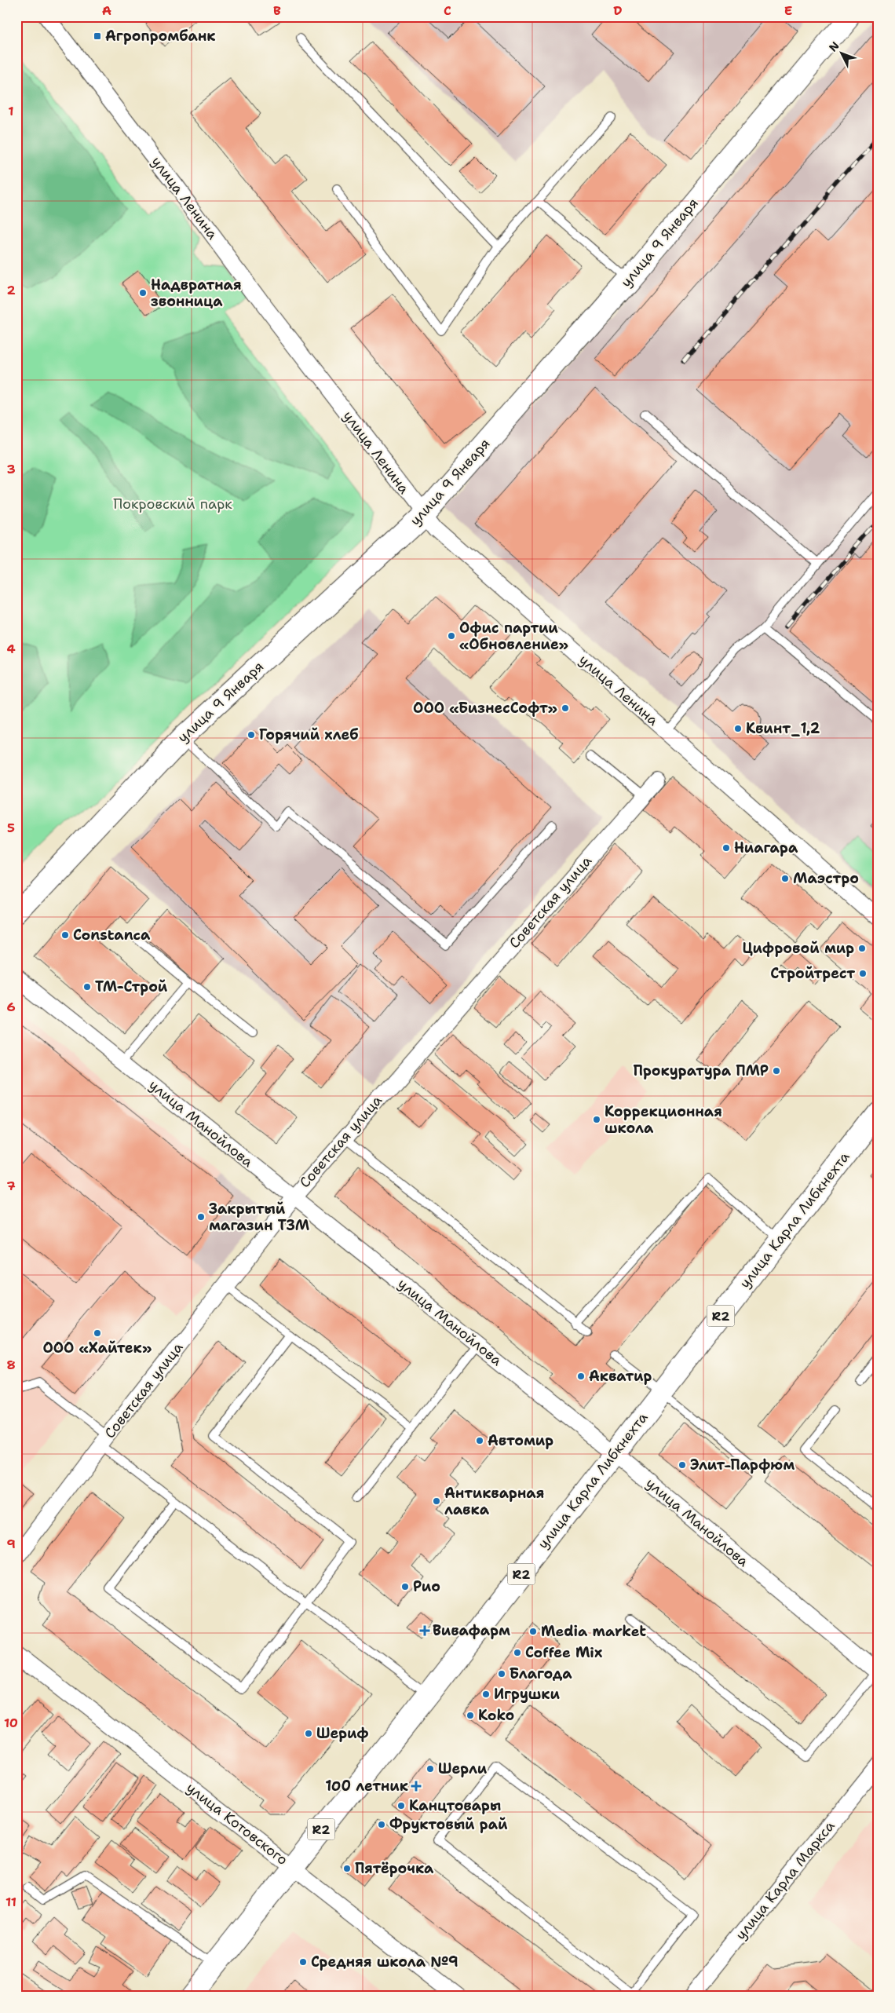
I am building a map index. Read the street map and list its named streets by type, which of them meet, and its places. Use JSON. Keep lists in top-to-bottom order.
{
  "streets": {
    "street": [
      "улица Ленина",
      "улица 9 Января",
      "Советская улица",
      "улица Манойлова",
      "улица Карла Либкнехта",
      "R2",
      "улица Котовского",
      "улица Карла Маркса"
    ]
  },
  "crossings": [
    ["улица Ленина", "улица 9 Января"],
    ["Советская улица", "улица Манойлова"],
    ["улица Манойлова", "улица Карла Либкнехта"],
    ["улица Карла Либкнехта", "улица Котовского"]
  ],
  "parks": ["Покровский парк"],
  "places": {
    "transit": ["Агропромбанк"],
    "other": [
      "Надвратная звонница",
      "Офис партии «Обновление»",
      "ООО «БизнесСофт»",
      "Квинт_1,2",
      "Горячий хлеб",
      "Ниагара",
      "Маэстро",
      "Constanca",
      "Цифровой мир",
      "Стройтрест",
      "ТМ-Строй",
      "Прокуратура ПМР",
      "Коррекционная школа",
      "Закрытый магазин ТЗМ",
      "ООО «Хайтек»",
      "Акватир",
      "Автомир",
      "Элит-Парфюм",
      "Антикварная лавка",
      "Рио",
      "Media market",
      "Coffee Mix",
      "Благода",
      "Игрушки",
      "Koko",
      "Шериф",
      "Шерли",
      "Канцтовары",
      "Фруктовый рай",
      "Пятёрочка",
      "Средняя школа №9"
    ],
    "health": ["Вивафарм", "100 летник"]
  },
  "north": "top left",
  "grid": {
    "columns": [
      "A",
      "B",
      "C",
      "D",
      "E"
    ],
    "rows": [
      "1",
      "2",
      "3",
      "4",
      "5",
      "6",
      "7",
      "8",
      "9",
      "10",
      "11"
    ]
  }
}
